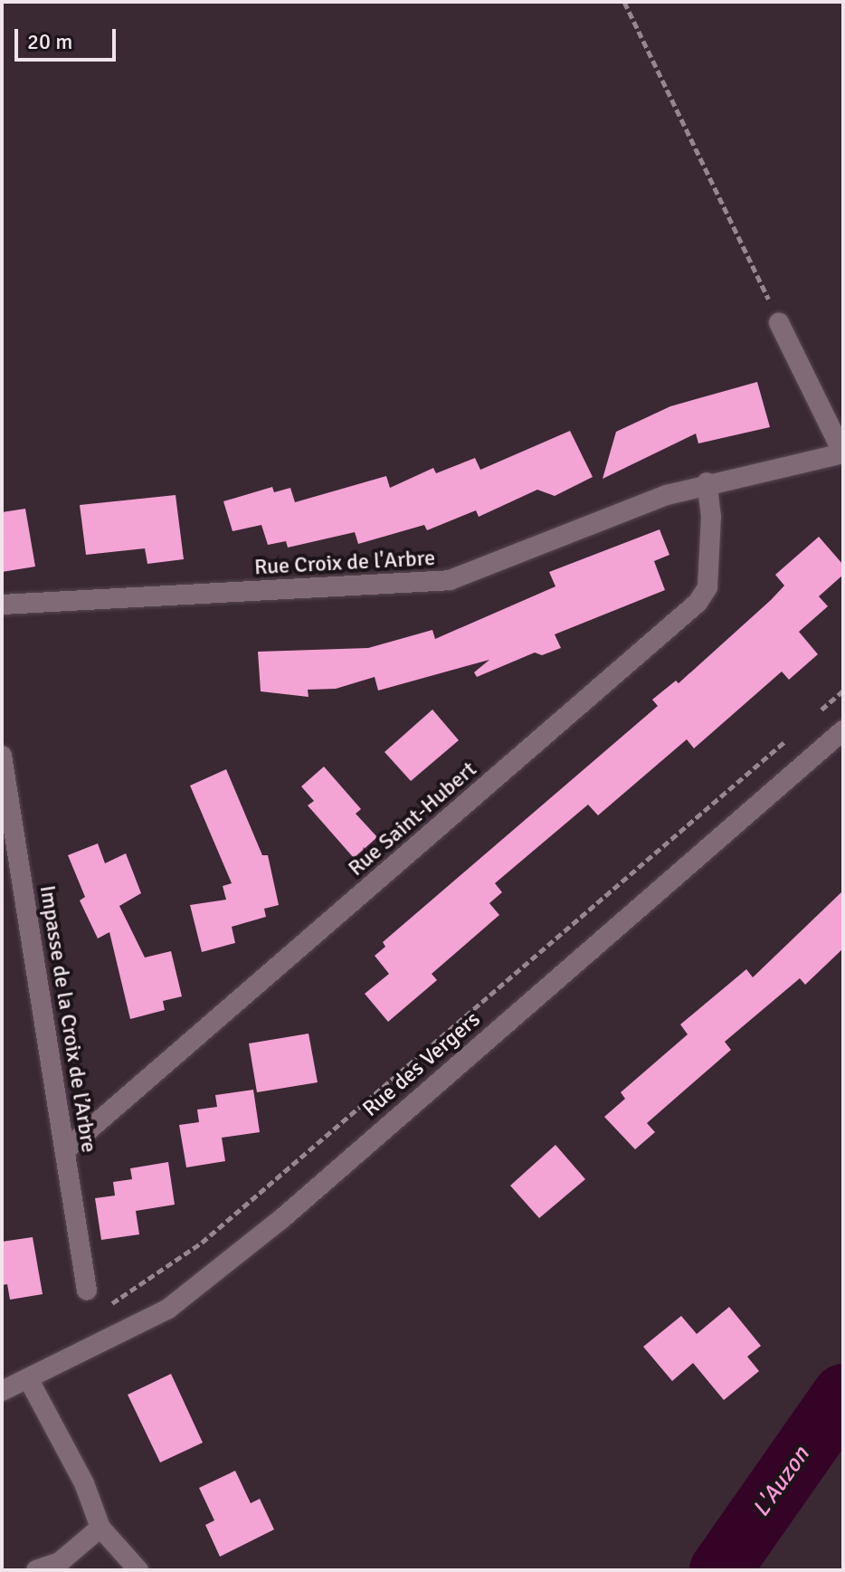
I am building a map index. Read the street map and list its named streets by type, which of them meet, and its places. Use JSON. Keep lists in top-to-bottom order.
{
  "streets": {
    "street": [
      "Rue Croix de l'Arbre",
      "Rue Saint-Hubert",
      "Impasse de la Croix de l’Arbre",
      "Rue des Vergers"
    ]
  },
  "crossings": [
    ["Rue Croix de l'Arbre", "Rue Saint-Hubert"],
    ["Rue Saint-Hubert", "Impasse de la Croix de l’Arbre"]
  ],
  "water": ["L'Auzon"],
  "scale_bar": "20 m"
}
